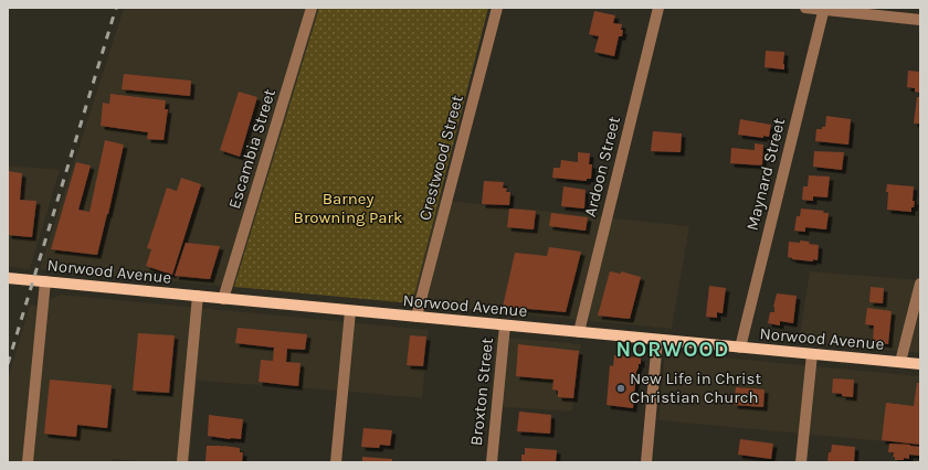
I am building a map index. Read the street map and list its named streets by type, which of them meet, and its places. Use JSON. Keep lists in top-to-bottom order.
{
  "streets": {
    "main road": ["Norwood Avenue"],
    "street": [
      "Escambia Street",
      "Crestwood Street",
      "Ardoon Street",
      "Maynard Street",
      "Broxton Street"
    ]
  },
  "crossings": [
    ["Escambia Street", "Norwood Avenue"],
    ["Crestwood Street", "Norwood Avenue"],
    ["Ardoon Street", "Norwood Avenue"],
    ["Maynard Street", "Norwood Avenue"],
    ["Norwood Avenue", "Broxton Street"]
  ],
  "districts": ["NORWOOD"],
  "parks": ["Barney Browning Park"],
  "places": ["New Life in Christ Christian Church"]
}
